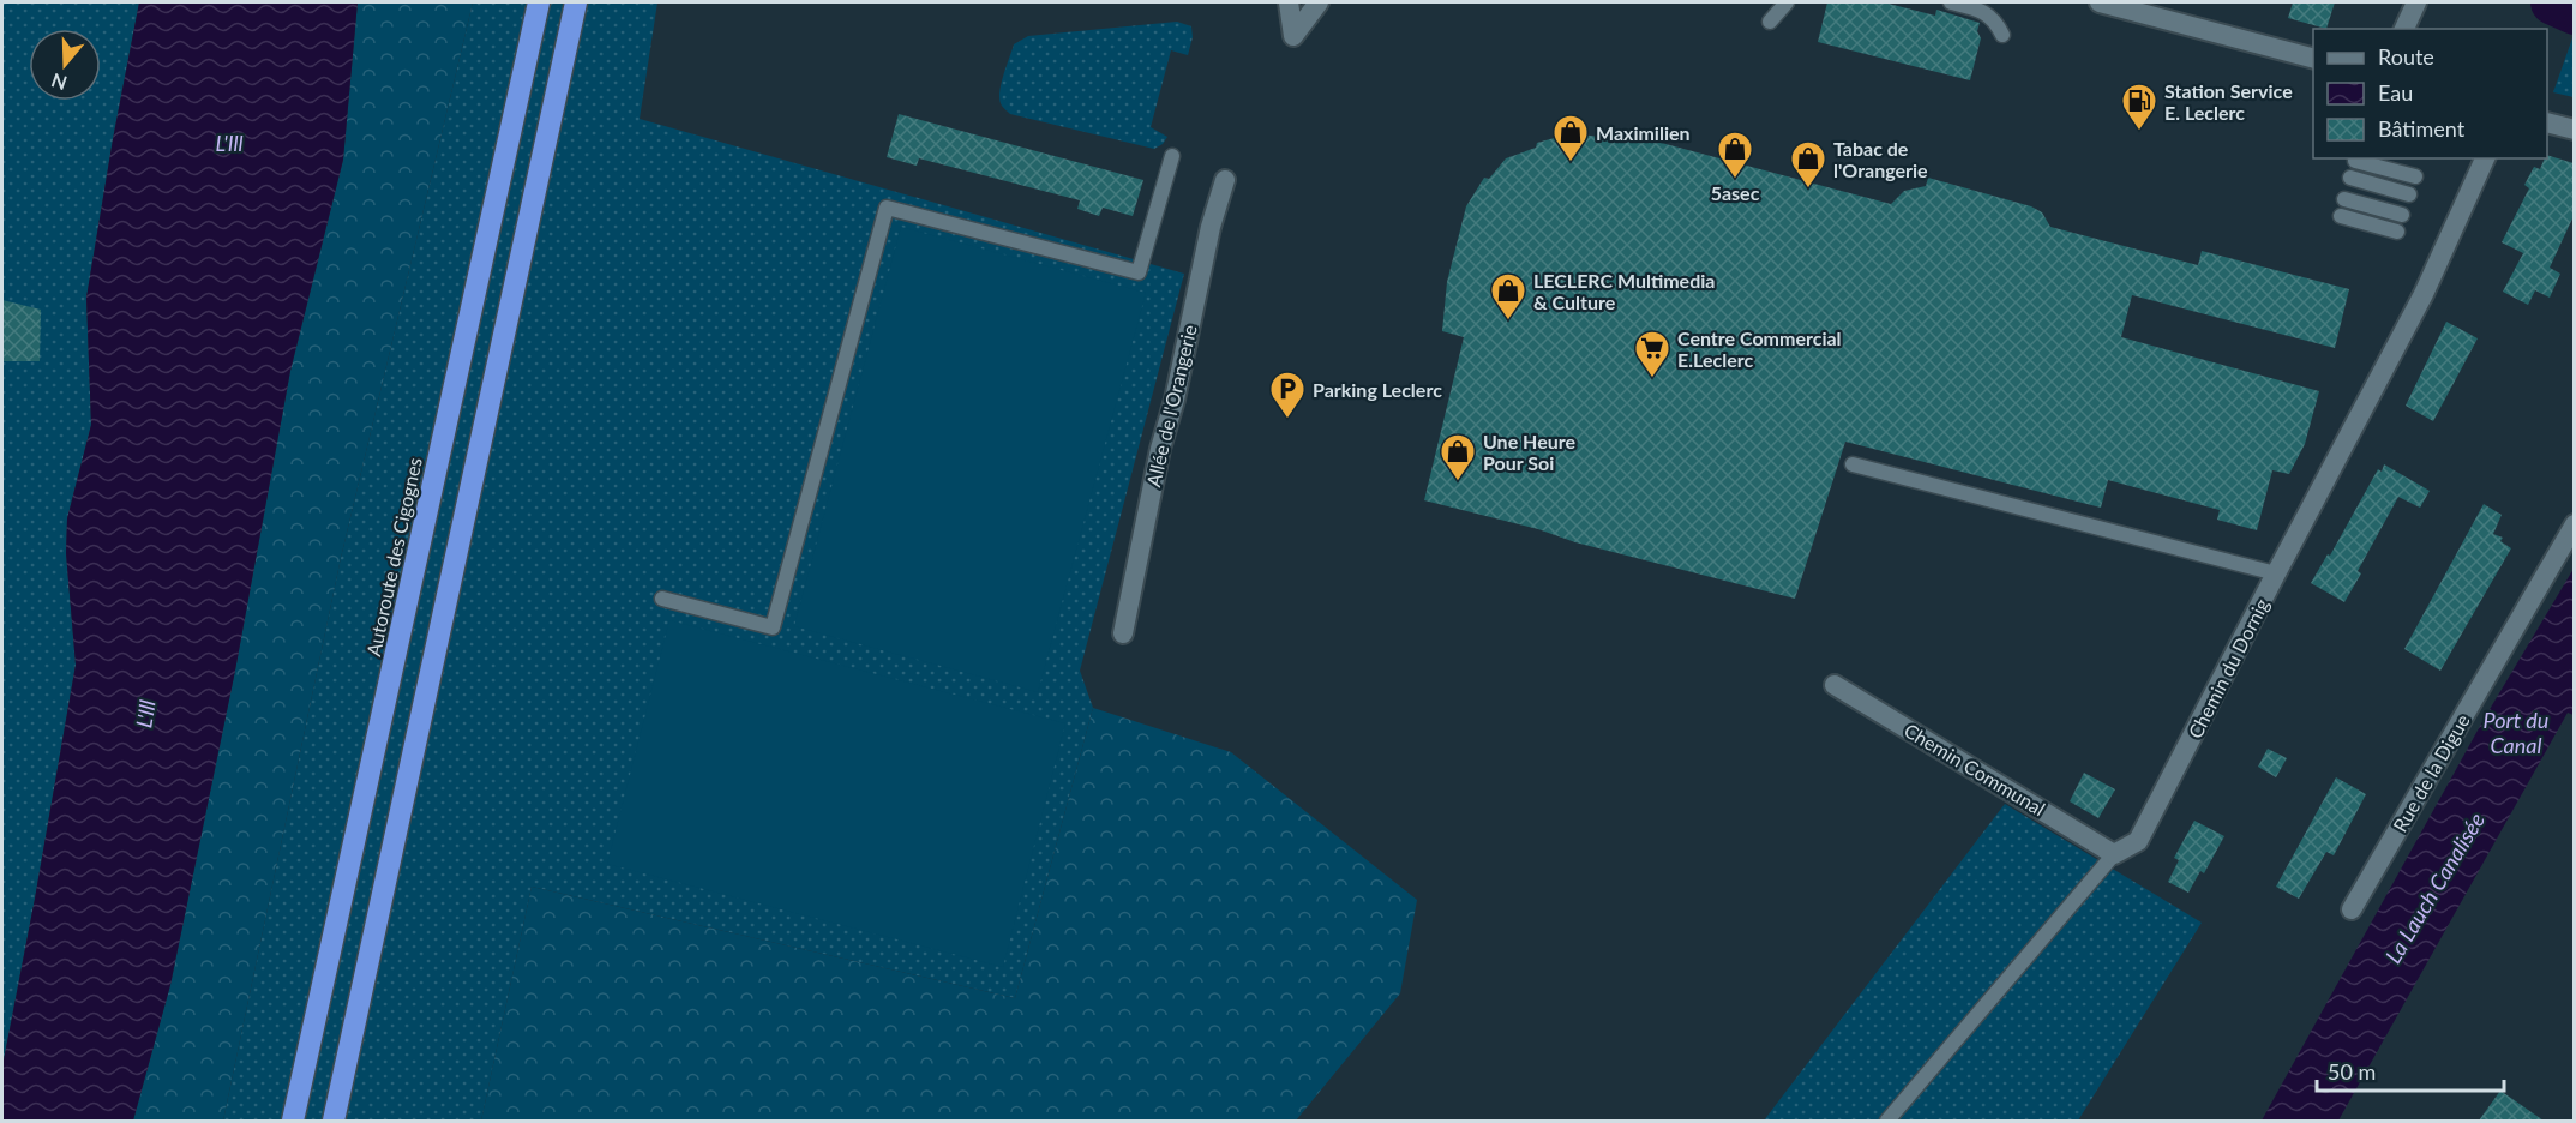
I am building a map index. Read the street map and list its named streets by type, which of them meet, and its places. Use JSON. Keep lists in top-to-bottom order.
{
  "streets": {
    "highway": ["Autoroute des Cigognes"],
    "street": [
      "Allée de l'Orangerie",
      "Chemin du Dornig",
      "Chemin Communal",
      "Rue de la Digue"
    ]
  },
  "crossings": [
    ["Chemin du Dornig", "Chemin Communal"]
  ],
  "water": ["L'Ill", "Port du Canal", "La Lauch Canalisée"],
  "places": {
    "fuel station": ["Station Service E. Leclerc"],
    "shop": [
      "Maximilien",
      "5asec",
      "Tabac de l'Orangerie",
      "LECLERC Multimedia & Culture",
      "Une Heure Pour Soi"
    ],
    "supermarket": ["Centre Commercial E.Leclerc"],
    "parking": ["Parking Leclerc"]
  },
  "legend": ["Route", "Eau", "Bâtiment"],
  "scale_bar": "50 m",
  "north": "bottom"
}
